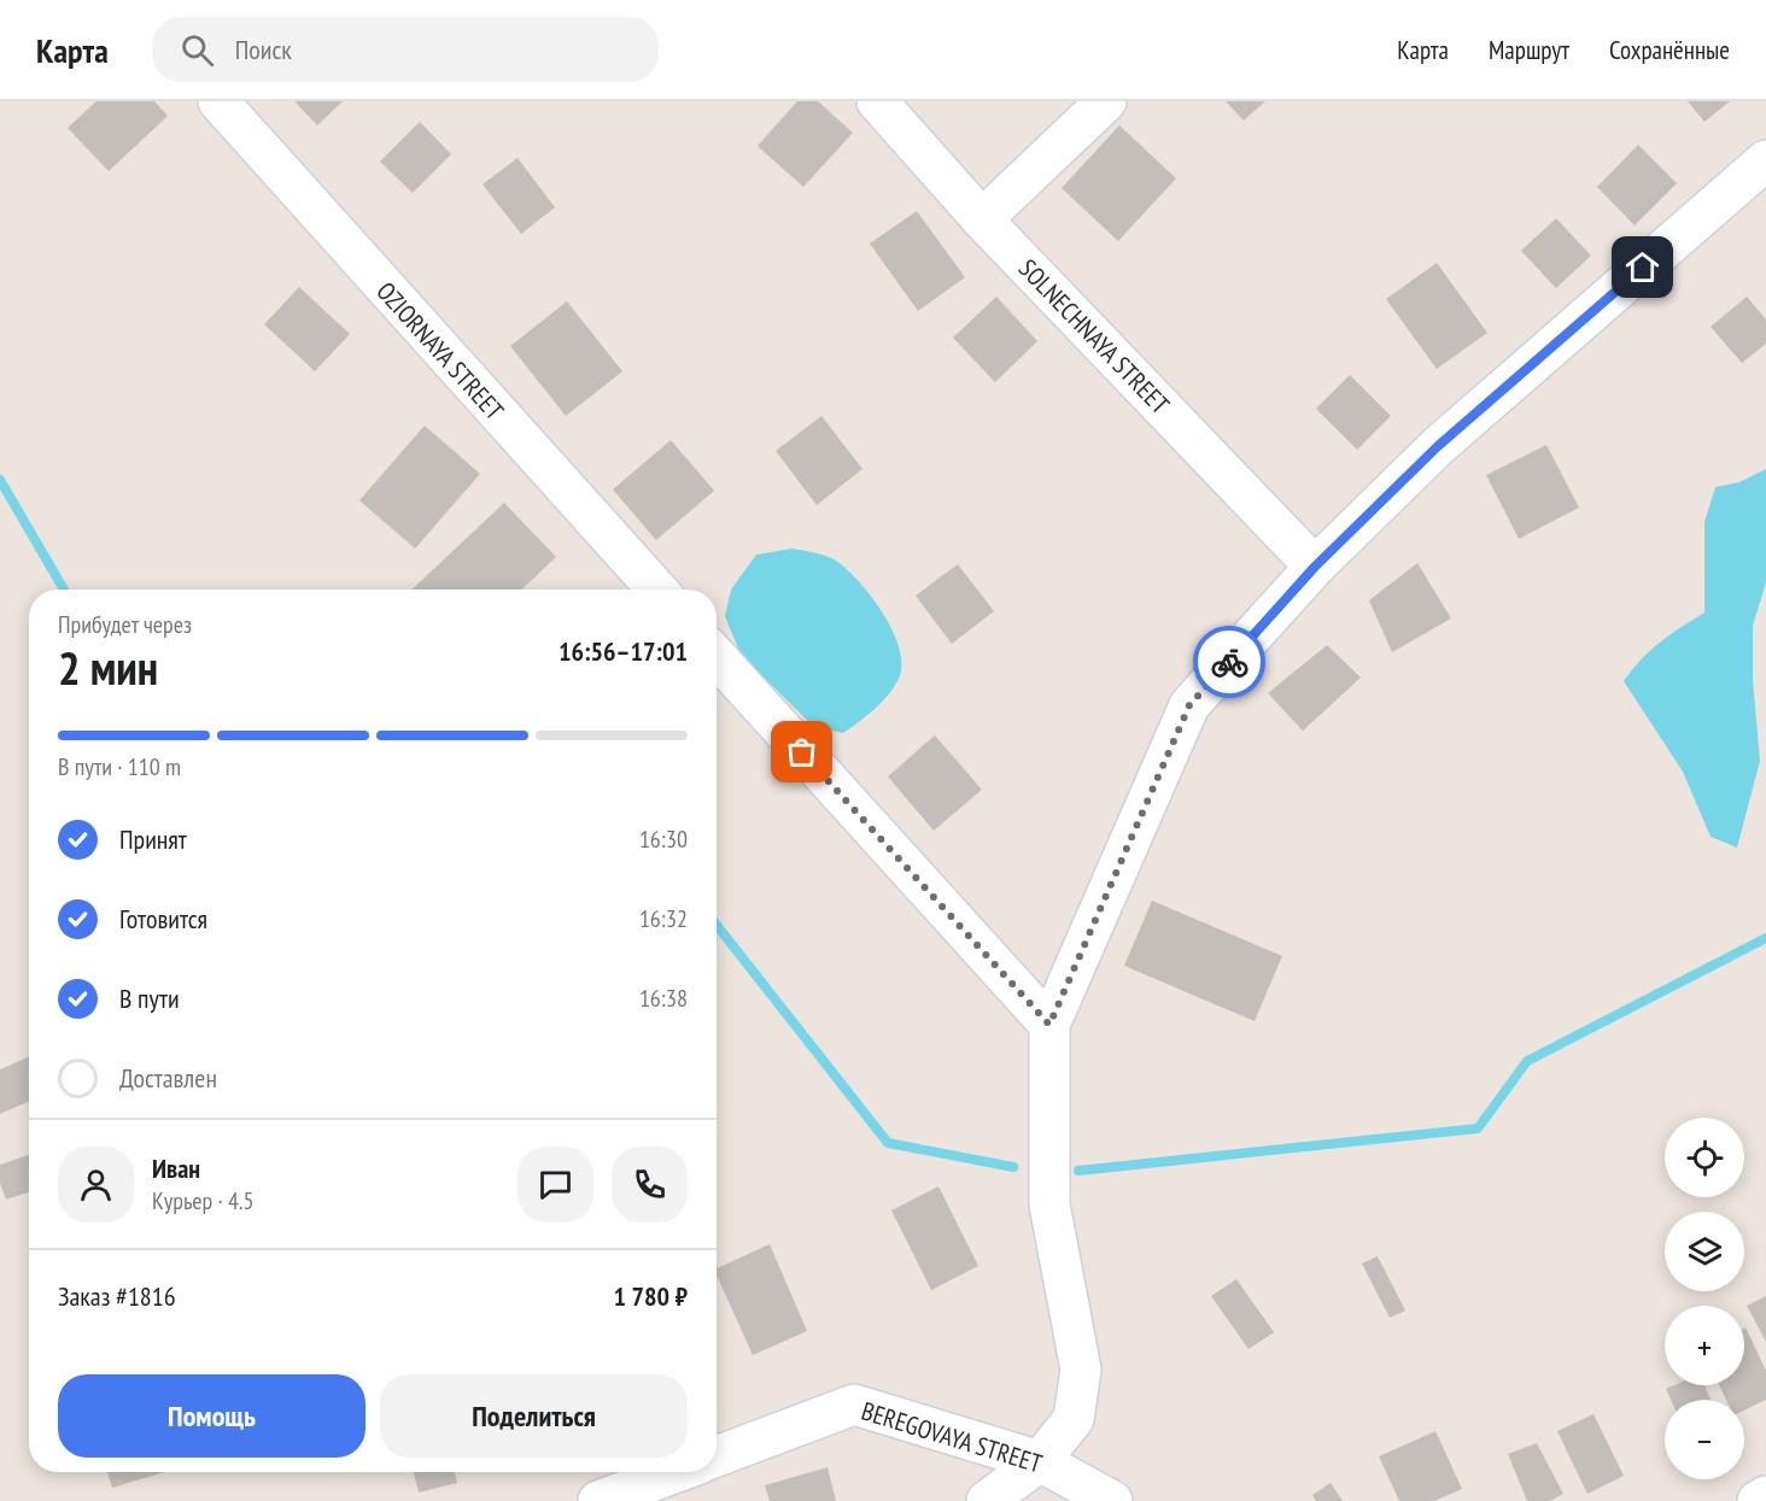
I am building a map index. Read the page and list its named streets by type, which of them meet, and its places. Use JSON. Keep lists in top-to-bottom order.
{
  "streets": {
    "street": ["SOLNECHNAYA STREET", "OZIORNAYA STREET", "BEREGOVAYA STREET"]
  },
  "page": {
    "header": "Карта",
    "search": "Поиск",
    "nav": ["Карта", "Маршрут", "Сохранённые"],
    "heading": ["2 мин", "Прибудет через", "16:56–17:01"],
    "panel": [
      "Иван",
      "Курьер · 4.5",
      "Заказ #1816",
      "1 780 ₽"
    ],
    "bar": "В пути · 110 m",
    "list": [
      ["Принят", "16:30"],
      ["Готовится", "16:32"],
      ["В пути", "16:38"],
      "Доставлен"
    ],
    "map_buttons": ["+", "−"],
    "buttons": ["Помощь", "Поделиться"]
  }
}
